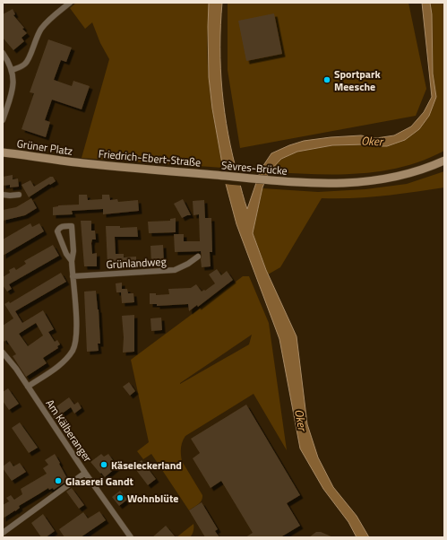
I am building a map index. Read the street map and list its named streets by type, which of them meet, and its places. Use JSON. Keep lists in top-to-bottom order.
{
  "streets": {
    "main road": ["Grüner Platz", "Friedrich-Ebert-Straße", "Sèvres-Brücke"],
    "street": ["Grünlandweg", "Am Kälberanger"]
  },
  "crossings": [
    ["Grüner Platz", "Friedrich-Ebert-Straße"],
    ["Friedrich-Ebert-Straße", "Sèvres-Brücke"]
  ],
  "water": ["Oker"],
  "places": [
    "Sportpark Meesche",
    "Käseleckerland",
    "Glaserei Gandt",
    "Wohnblüte"
  ]
}
